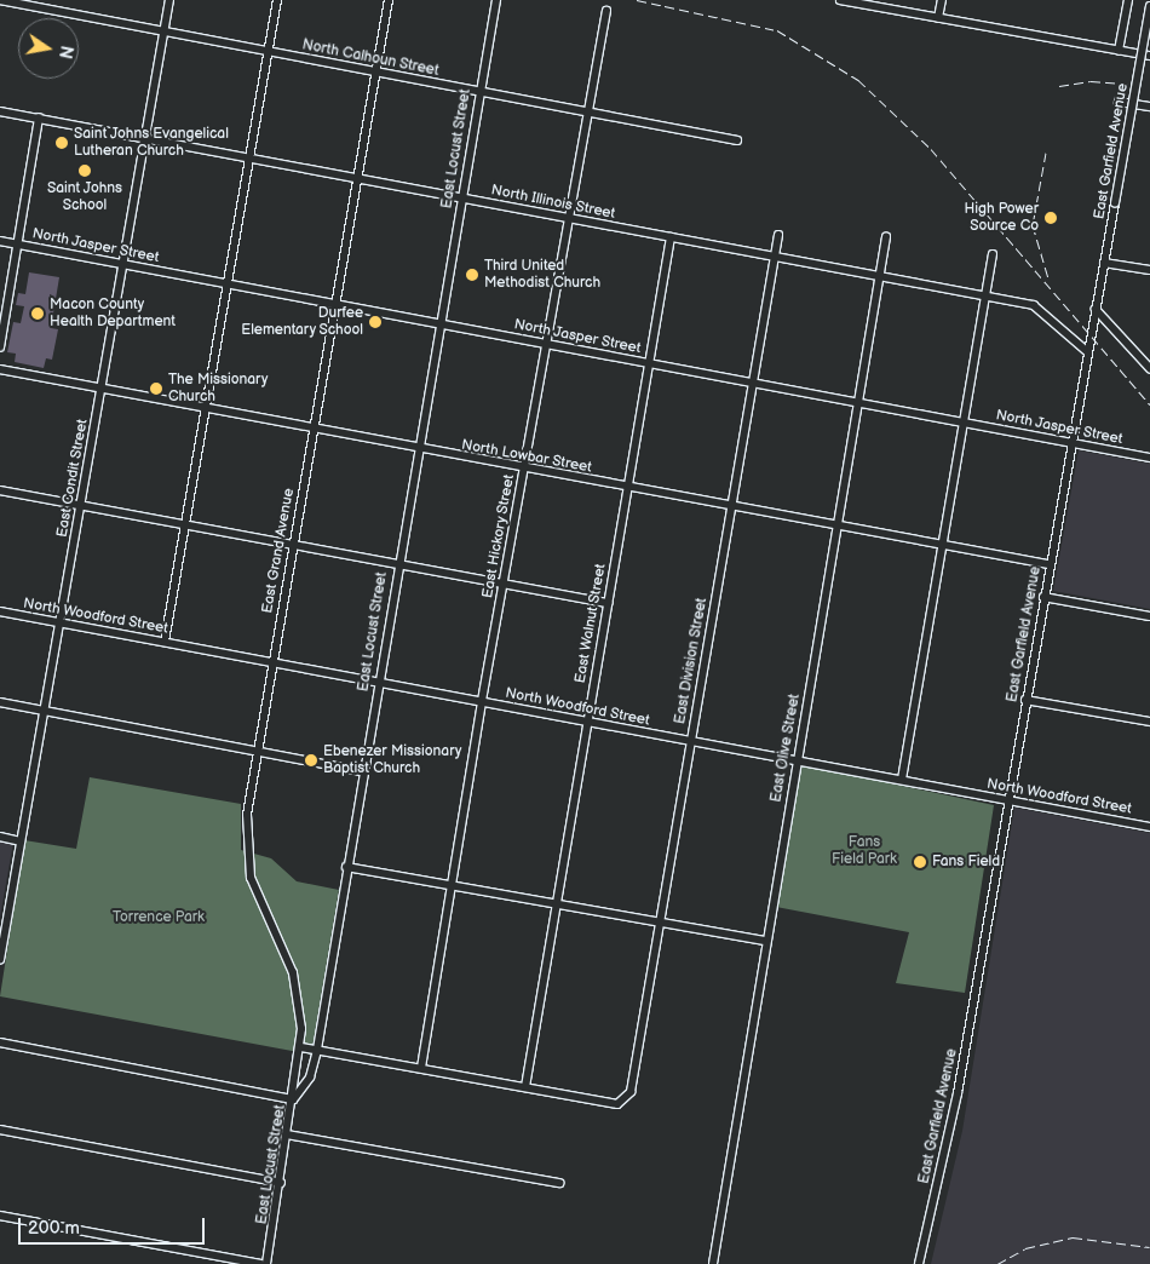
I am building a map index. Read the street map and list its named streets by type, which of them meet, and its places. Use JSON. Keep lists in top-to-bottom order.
{
  "streets": {
    "street": [
      "North Calhoun Street",
      "East Locust Street",
      "East Garfield Avenue",
      "North Illinois Street",
      "North Jasper Street",
      "North Lowbar Street",
      "East Condit Street",
      "East Hickory Street",
      "East Grand Avenue",
      "North Woodford Street",
      "East Walnut Street",
      "East Division Street",
      "East Olive Street"
    ]
  },
  "crossings": [
    ["North Calhoun Street", "East Locust Street"],
    ["North Calhoun Street", "East Condit Street"],
    ["North Calhoun Street", "East Hickory Street"],
    ["North Calhoun Street", "East Grand Avenue"],
    ["East Locust Street", "North Illinois Street"],
    ["East Locust Street", "North Jasper Street"],
    ["East Locust Street", "North Lowbar Street"],
    ["East Locust Street", "East Grand Avenue"],
    ["East Locust Street", "North Woodford Street"],
    ["East Garfield Avenue", "North Illinois Street"],
    ["East Garfield Avenue", "North Jasper Street"],
    ["East Garfield Avenue", "North Lowbar Street"],
    ["East Garfield Avenue", "North Woodford Street"],
    ["North Illinois Street", "East Condit Street"],
    ["North Illinois Street", "East Hickory Street"],
    ["North Illinois Street", "East Grand Avenue"],
    ["North Illinois Street", "East Walnut Street"],
    ["North Illinois Street", "East Division Street"],
    ["North Illinois Street", "East Olive Street"],
    ["North Jasper Street", "East Condit Street"],
    ["North Jasper Street", "East Hickory Street"],
    ["North Jasper Street", "East Grand Avenue"],
    ["North Jasper Street", "East Walnut Street"],
    ["North Jasper Street", "East Division Street"],
    ["North Jasper Street", "East Olive Street"],
    ["North Lowbar Street", "East Condit Street"],
    ["North Lowbar Street", "East Hickory Street"],
    ["North Lowbar Street", "East Grand Avenue"],
    ["North Lowbar Street", "East Walnut Street"],
    ["North Lowbar Street", "East Division Street"],
    ["North Lowbar Street", "East Olive Street"],
    ["East Condit Street", "North Woodford Street"],
    ["East Hickory Street", "North Woodford Street"],
    ["East Grand Avenue", "North Woodford Street"],
    ["North Woodford Street", "East Walnut Street"],
    ["North Woodford Street", "East Division Street"],
    ["North Woodford Street", "East Olive Street"],
    ["East Walnut Street", "East Division Street"]
  ],
  "parks": ["Fans Field Park", "Torrence Park"],
  "places": [
    "Saint Johns Evangelical Lutheran Church",
    "Saint Johns School",
    "High Power Source Co",
    "Third United Methodist Church",
    "Macon County Health Department",
    "Durfee Elementary School",
    "The Missionary Church",
    "Ebenezer Missionary Baptist Church",
    "Fans Field"
  ],
  "scale_bar": "200 m",
  "north": "right"
}
